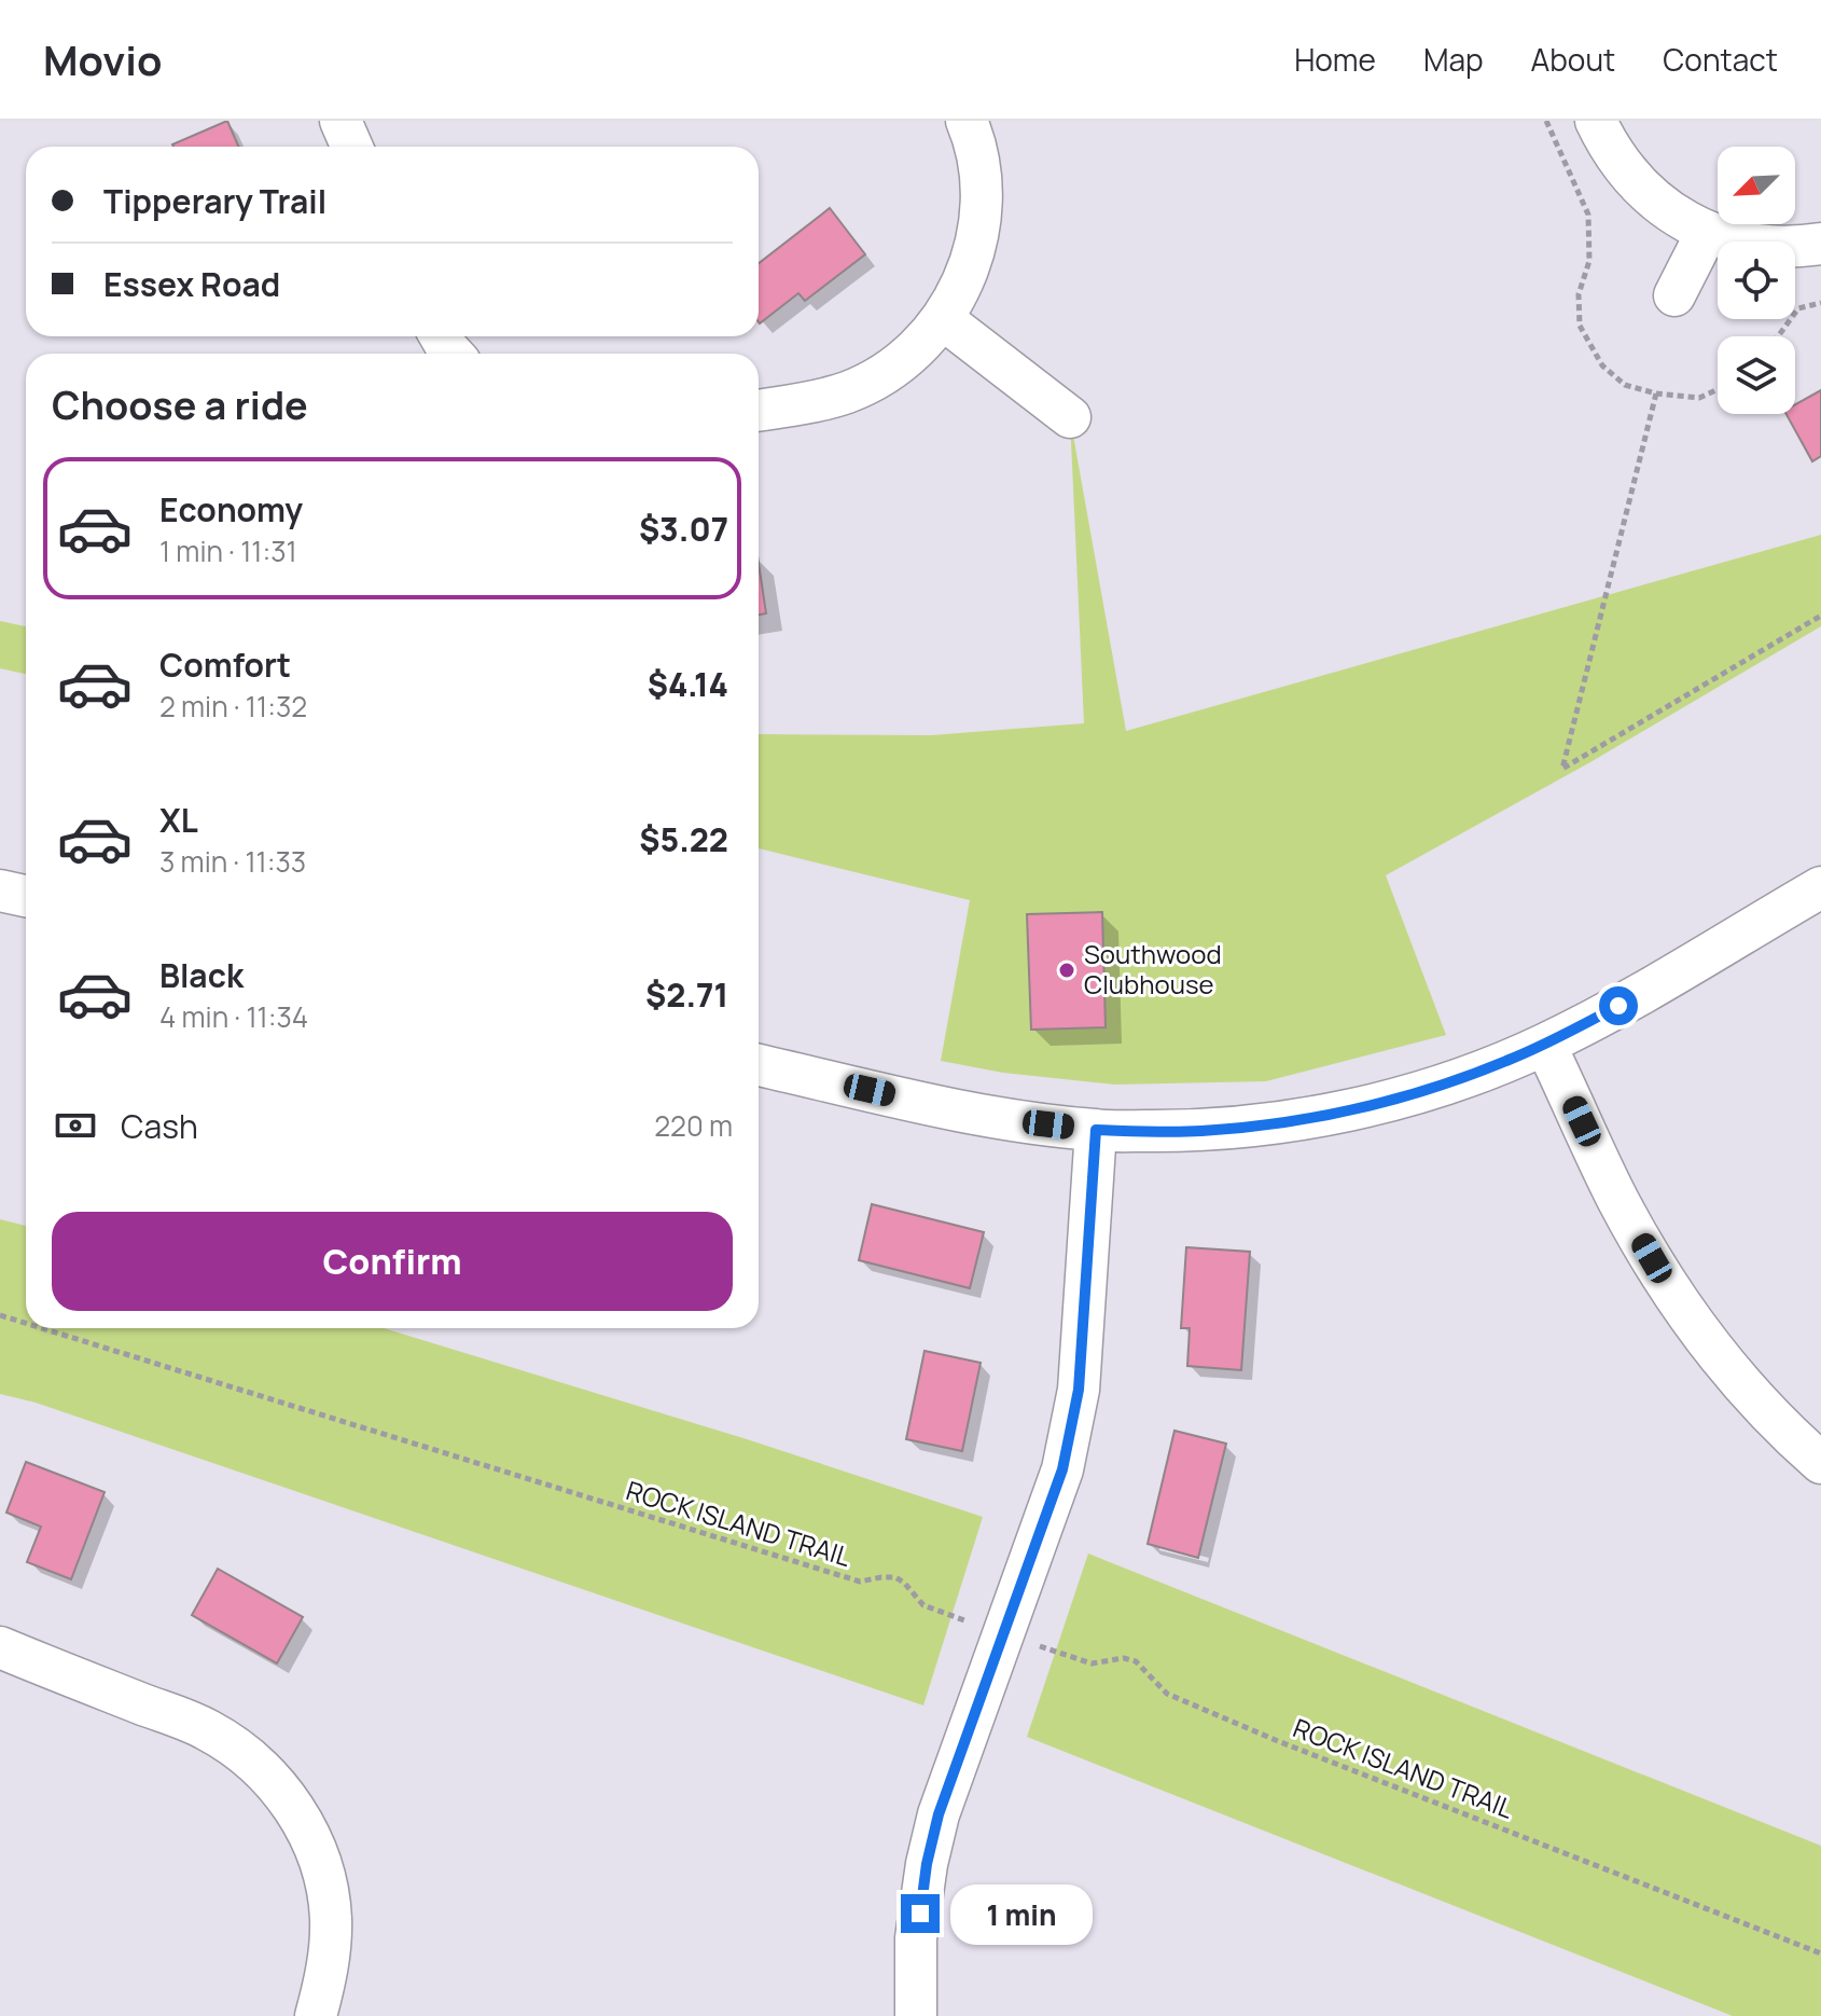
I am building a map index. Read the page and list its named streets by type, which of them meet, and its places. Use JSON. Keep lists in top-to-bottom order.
{
  "streets": {
    "path": ["ROCK ISLAND TRAIL"]
  },
  "places": ["Southwood Clubhouse"],
  "north": "bottom left",
  "page": {
    "header": "Movio",
    "nav": [
      "Home",
      "Map",
      "About",
      "Contact"
    ],
    "banner": ["Tipperary Trail", "Essex Road"],
    "heading": "Choose a ride",
    "list": [
      {
        "name": "Economy",
        "note": "1 min · 11:31",
        "value": "$3.07"
      },
      {
        "name": "Comfort",
        "note": "2 min · 11:32",
        "value": "$4.14"
      },
      {
        "name": "XL",
        "note": "3 min · 11:33",
        "value": "$5.22"
      },
      {
        "name": "Black",
        "note": "4 min · 11:34",
        "value": "$2.71"
      }
    ],
    "pay": ["Cash", "220 m"],
    "buttons": "Confirm",
    "bubble": "1 min"
  }
}
